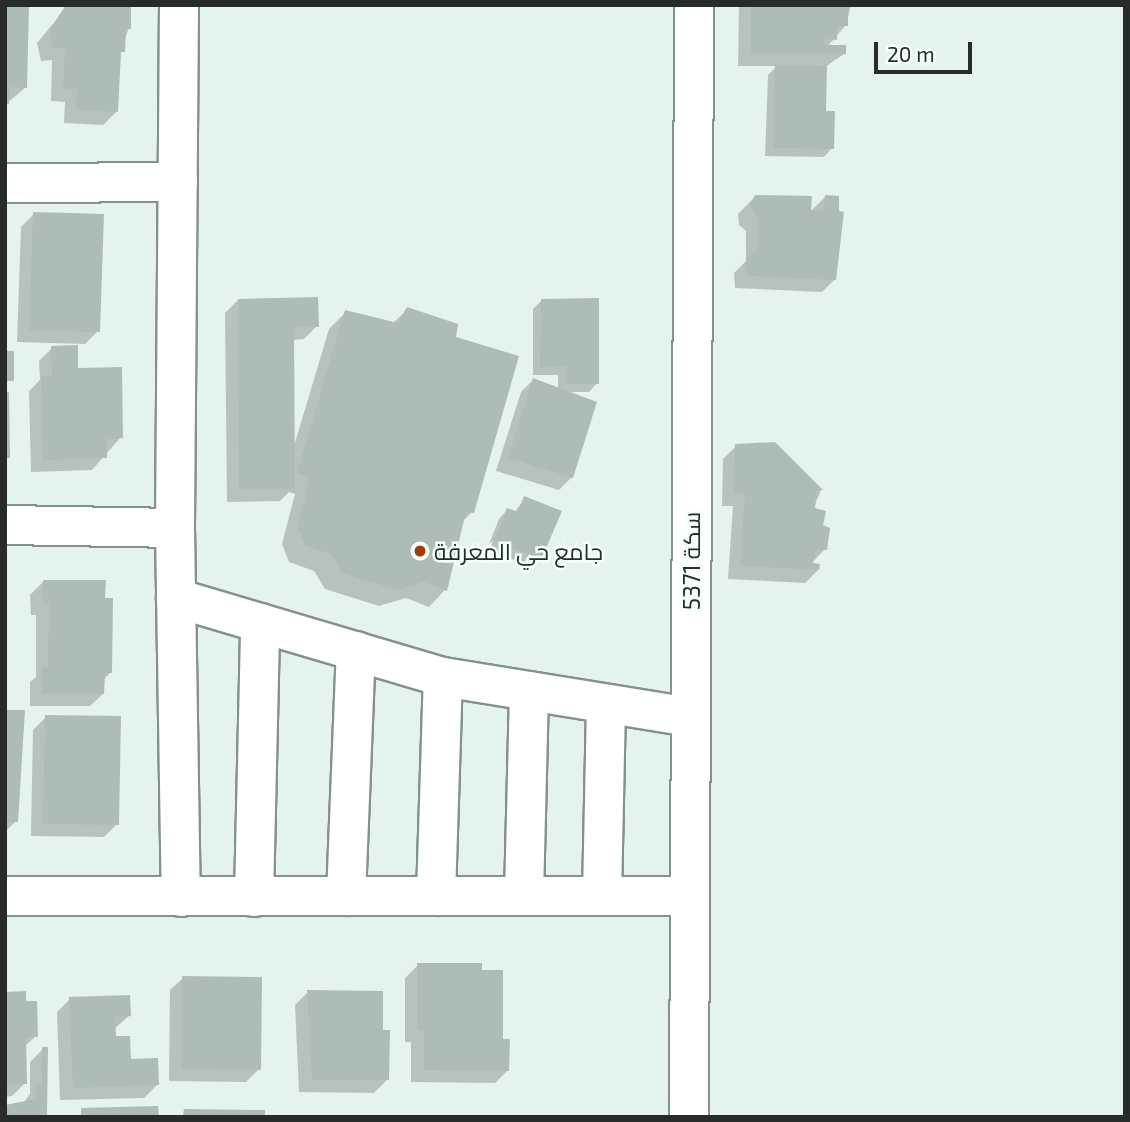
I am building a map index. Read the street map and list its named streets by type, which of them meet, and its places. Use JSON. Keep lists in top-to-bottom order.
{
  "streets": {
    "street": ["سكة 5371"]
  },
  "places": ["جامع حي المعرفة"],
  "scale_bar": "20 m"
}
